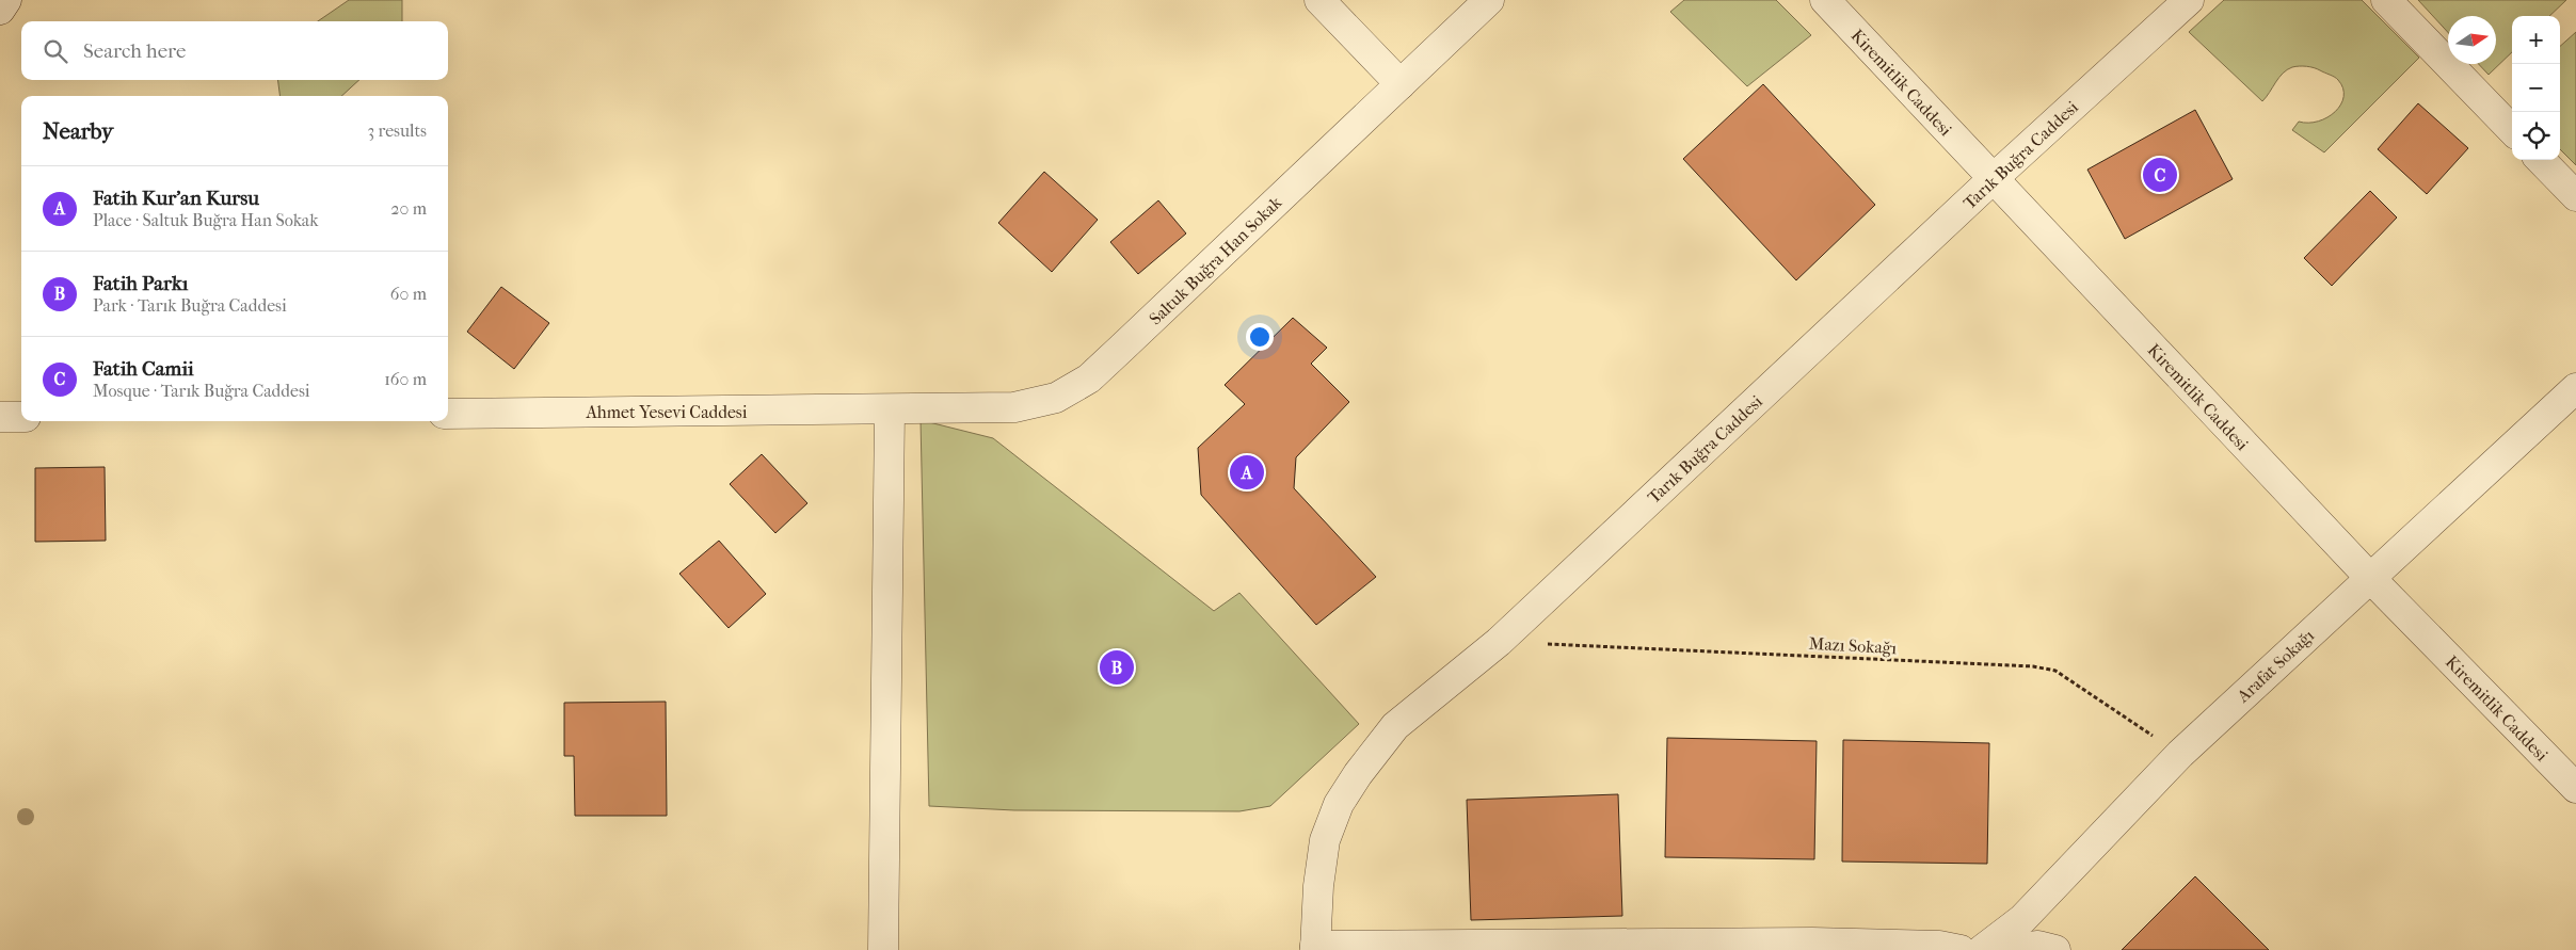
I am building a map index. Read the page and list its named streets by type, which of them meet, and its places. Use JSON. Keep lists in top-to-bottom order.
{
  "streets": {
    "street": [
      "Kiremitlik Caddesi",
      "Tarık Buğra Caddesi",
      "Saltuk Buğra Han Sokak",
      "Ahmet Yesevi Caddesi",
      "Arafat Sokağı"
    ],
    "path": ["Mazı Sokağı"]
  },
  "crossings": [
    ["Kiremitlik Caddesi", "Tarık Buğra Caddesi"],
    ["Kiremitlik Caddesi", "Arafat Sokağı"],
    ["Tarık Buğra Caddesi", "Mazı Sokağı"],
    ["Saltuk Buğra Han Sokak", "Ahmet Yesevi Caddesi"],
    ["Mazı Sokağı", "Arafat Sokağı"]
  ],
  "north": "right",
  "page": {
    "map_buttons": ["+", "−"],
    "search": "Search here",
    "heading": ["Nearby", "3 results"],
    "pins": ["C", "A", "B"],
    "list": [
      {
        "mark": "A",
        "name": "Fatih Kur'an Kursu",
        "note": "Place · Saltuk Buğra Han Sokak",
        "value": "20 m"
      },
      {
        "mark": "B",
        "name": "Fatih Parkı",
        "note": "Park · Tarık Buğra Caddesi",
        "value": "60 m"
      },
      {
        "mark": "C",
        "name": "Fatih Camii",
        "note": "Mosque · Tarık Buğra Caddesi",
        "value": "160 m"
      }
    ]
  }
}
